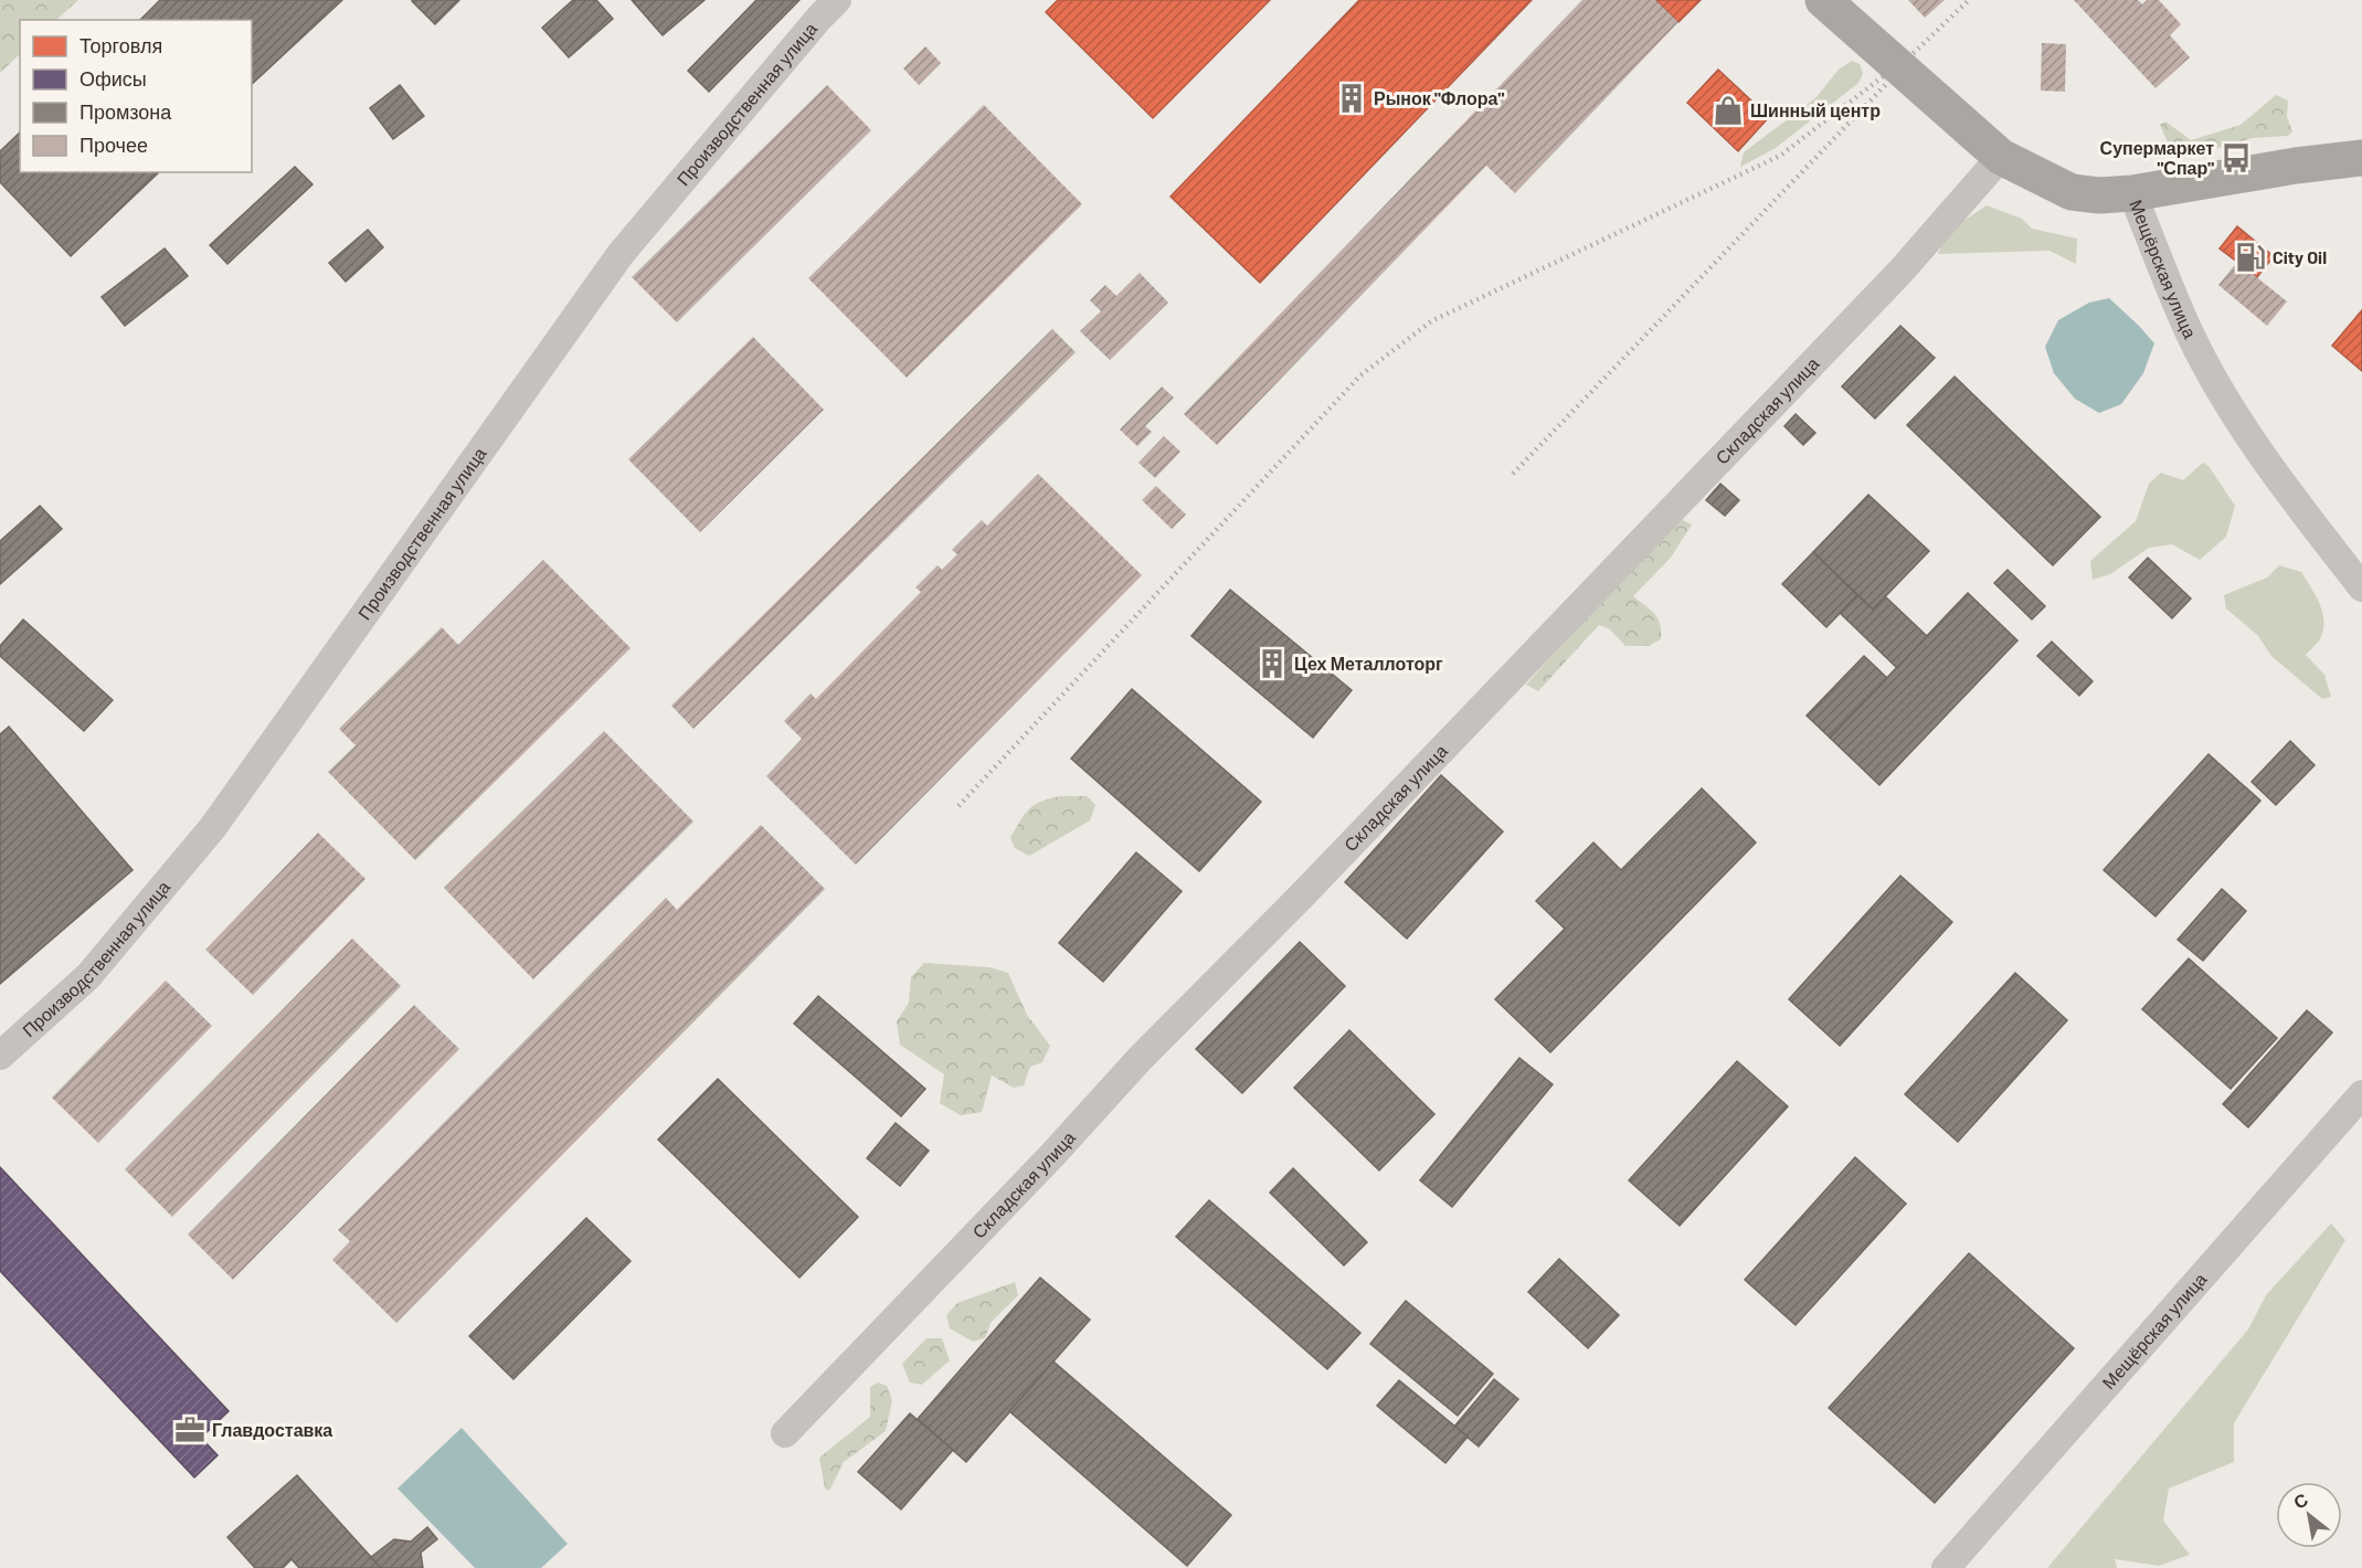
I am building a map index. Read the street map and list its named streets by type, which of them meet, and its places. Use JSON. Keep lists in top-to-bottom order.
{
  "streets": {
    "main road": ["Мещёрская улица"],
    "street": ["Производственная улица", "Складская улица"]
  },
  "crossings": [
    ["Мещёрская улица", "Складская улица"]
  ],
  "places": {
    "building": ["Рынок \"Флора\"", "Цех Металлоторг"],
    "shop": ["Шинный центр"],
    "bus stop": ["Супермаркет \"Спар\""],
    "fuel station": ["City Oil"],
    "office": ["Главдоставка"]
  },
  "legend": [
    "Торговля",
    "Офисы",
    "Промзона",
    "Прочее"
  ],
  "north": "top left"
}
